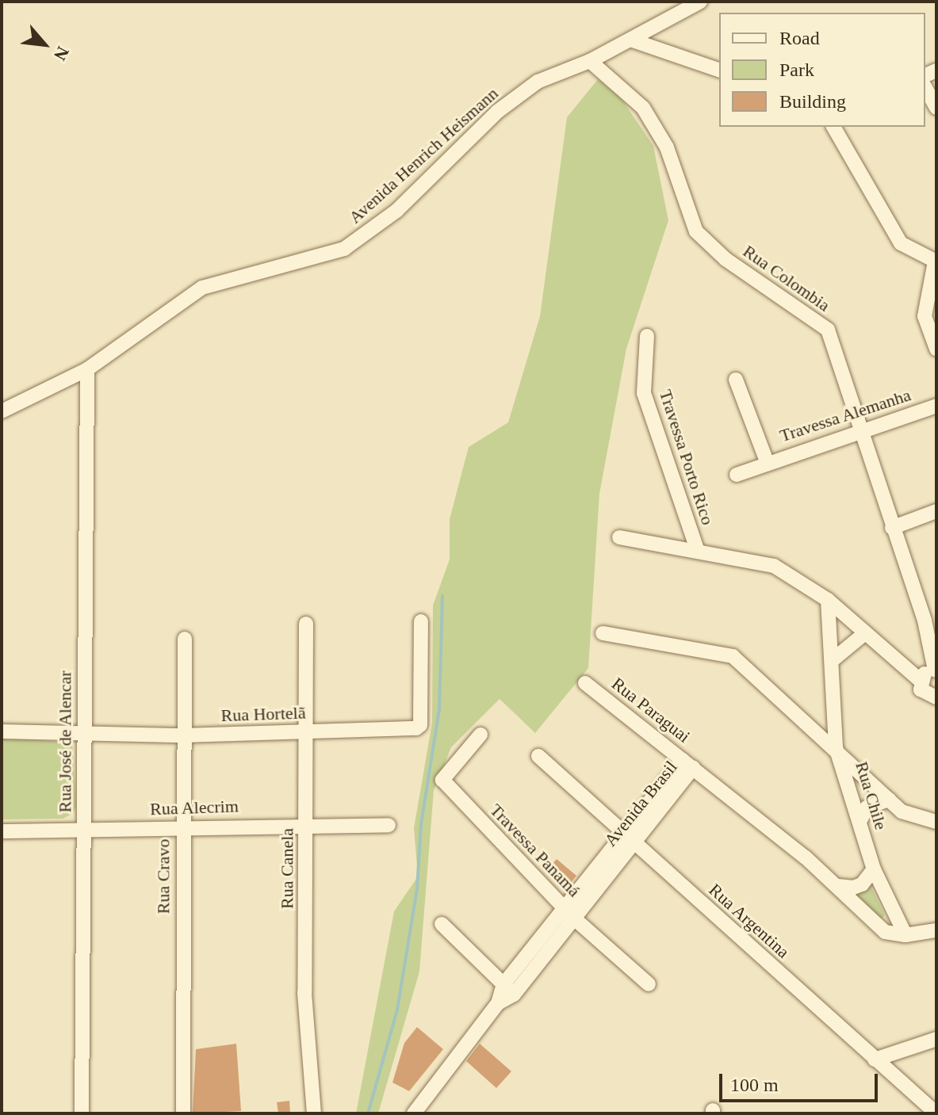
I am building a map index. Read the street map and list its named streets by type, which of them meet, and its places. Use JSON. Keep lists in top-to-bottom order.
{
  "streets": {
    "street": [
      "Avenida Henrich Heismann",
      "Rua Colombia",
      "Travessa Alemanha",
      "Travessa Porto Rico",
      "Rua Paraguai",
      "Rua Hortelã",
      "Rua José de Alencar",
      "Rua Chile",
      "Avenida Brasil",
      "Rua Alecrim",
      "Travessa Panamá",
      "Rua Canela",
      "Rua Cravo",
      "Rua Argentina"
    ]
  },
  "crossings": [
    ["Avenida Henrich Heismann", "Rua Colombia"],
    ["Avenida Henrich Heismann", "Rua José de Alencar"],
    ["Rua Colombia", "Travessa Alemanha"],
    ["Rua Paraguai", "Avenida Brasil"],
    ["Rua Hortelã", "Rua José de Alencar"],
    ["Rua Hortelã", "Rua Canela"],
    ["Rua Hortelã", "Rua Cravo"],
    ["Rua José de Alencar", "Rua Alecrim"],
    ["Rua Chile", "Avenida Brasil"],
    ["Avenida Brasil", "Travessa Panamá"],
    ["Avenida Brasil", "Rua Argentina"],
    ["Rua Alecrim", "Rua Canela"],
    ["Rua Alecrim", "Rua Cravo"]
  ],
  "legend": ["Road", "Park", "Building"],
  "scale_bar": "100 m",
  "north": "bottom right"
}
